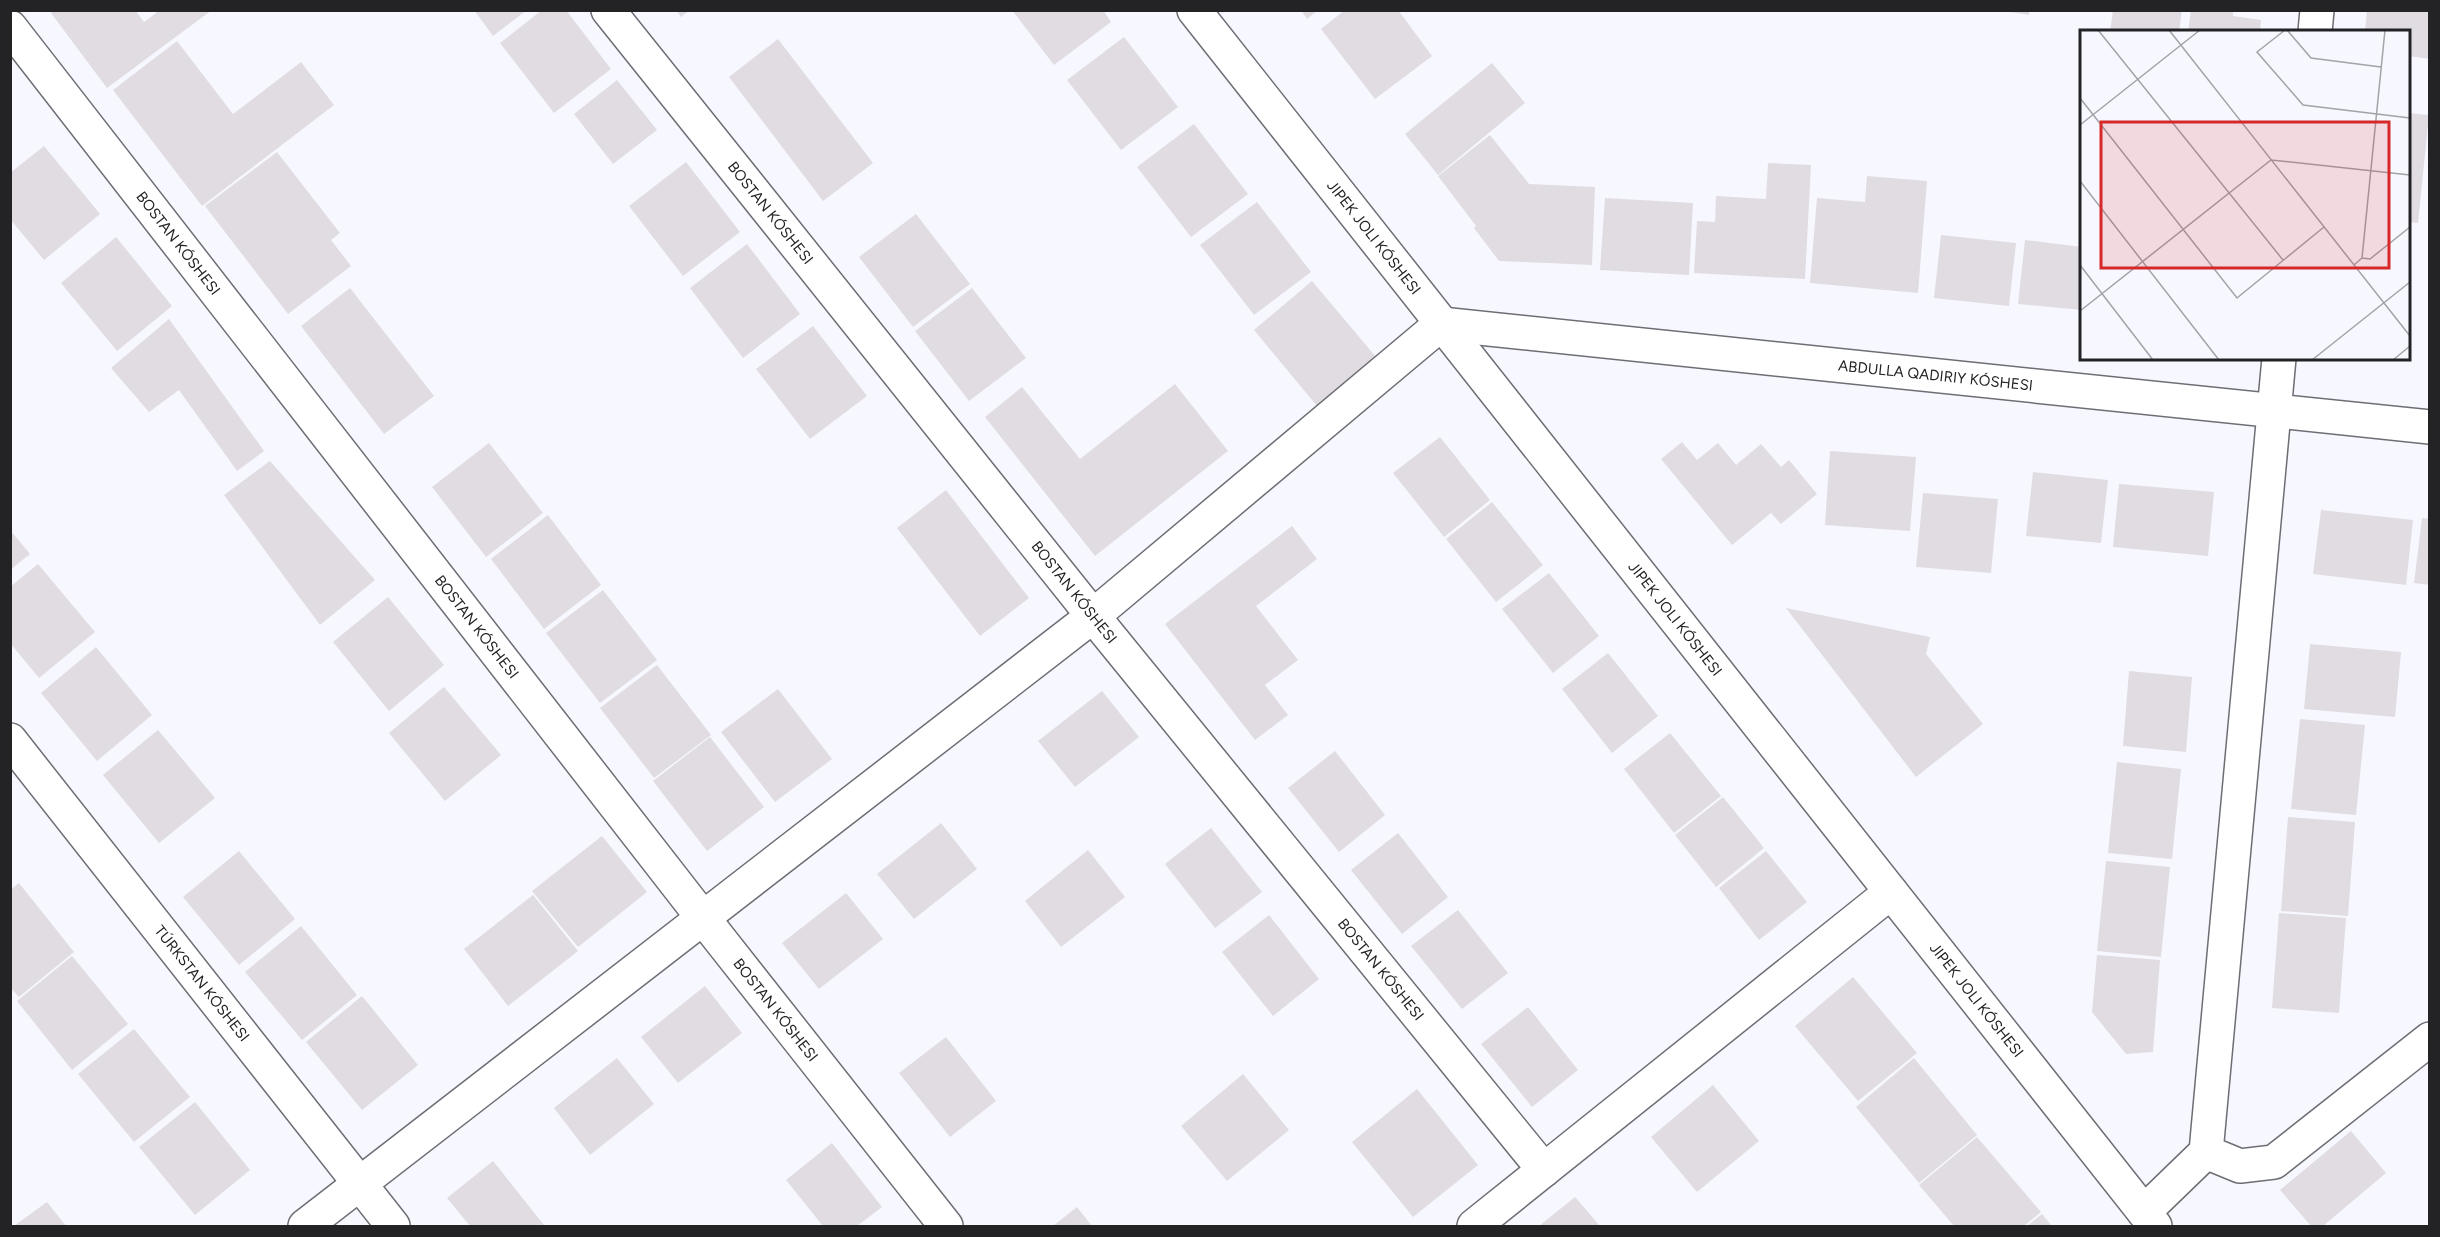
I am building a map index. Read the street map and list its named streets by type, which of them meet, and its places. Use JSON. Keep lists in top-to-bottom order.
{
  "streets": {
    "street": ["BOSTAN KÓSHESI", "TÚRKSTAN KÓSHESI"]
  }
}
